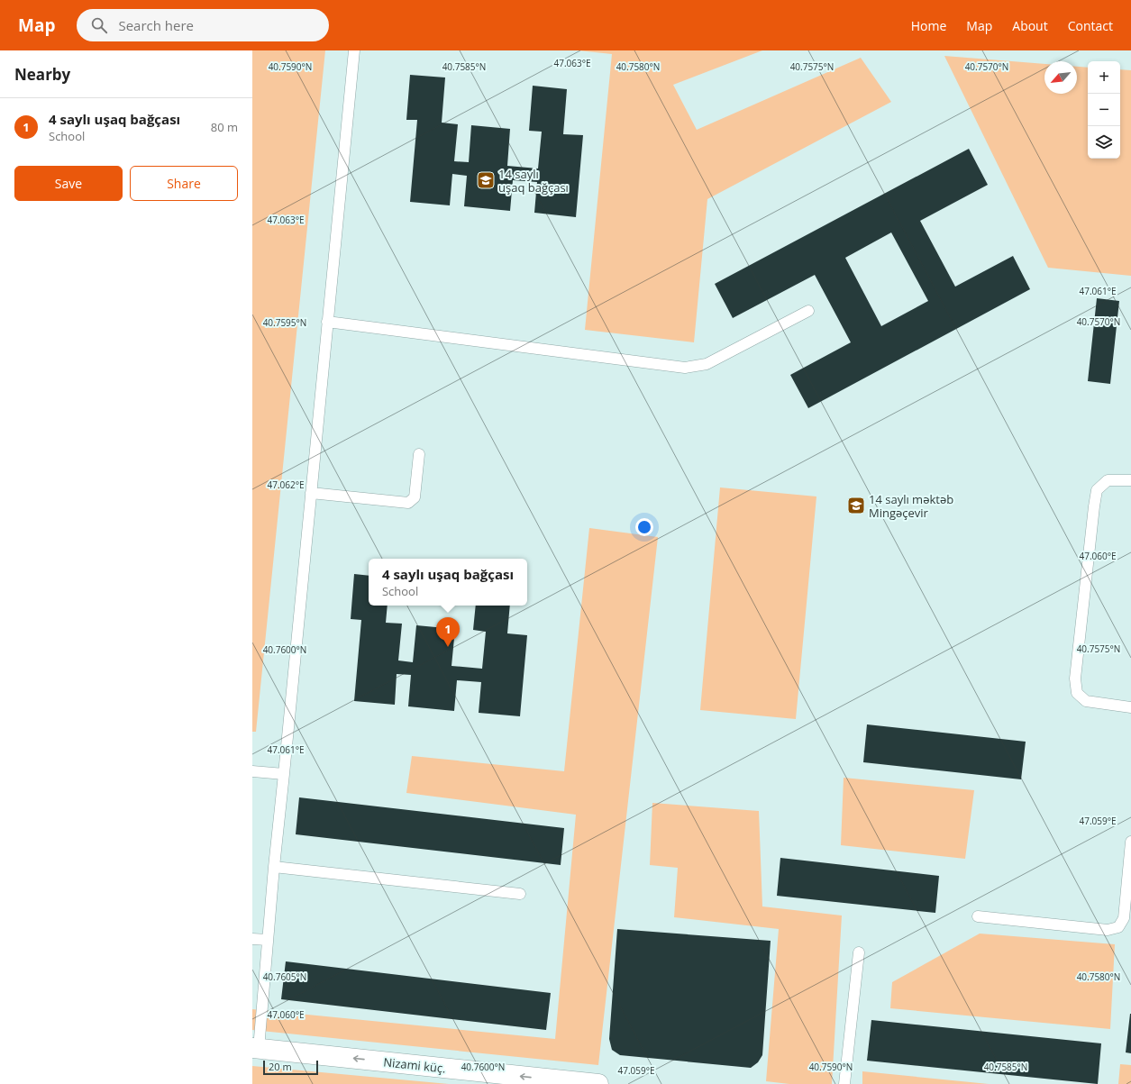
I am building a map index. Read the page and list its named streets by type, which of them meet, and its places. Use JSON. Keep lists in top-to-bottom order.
{
  "streets": {
    "street": ["Nizami küç."]
  },
  "one_way": ["Nizami küç."],
  "places": {
    "school or university": ["14 saylı uşaq bağçası", "14 saylı məktəb Mingəçevir"]
  },
  "scale_bar": "20 m",
  "north": "bottom left",
  "page": {
    "header": "Map",
    "search": "Search here",
    "nav": [
      "Home",
      "Map",
      "About",
      "Contact"
    ],
    "heading": "Nearby",
    "map_buttons": ["+", "−"],
    "list": [
      {
        "mark": "1",
        "name": "4 saylı uşaq bağçası",
        "note": "School",
        "value": "80 m"
      }
    ],
    "buttons": ["Save", "Share"],
    "popup": ["4 saylı uşaq bağçası", "School"],
    "pins": "1",
    "scale": "20 m"
  },
  "coordinates": [
    "47.063°E",
    "40.7590°N",
    "40.7585°N",
    "40.7580°N",
    "40.7575°N",
    "40.7570°N",
    "47.061°E",
    "40.7595°N",
    "47.062°E",
    "47.060°E",
    "40.7600°N",
    "47.059°E",
    "40.7605°N"
  ]
}
